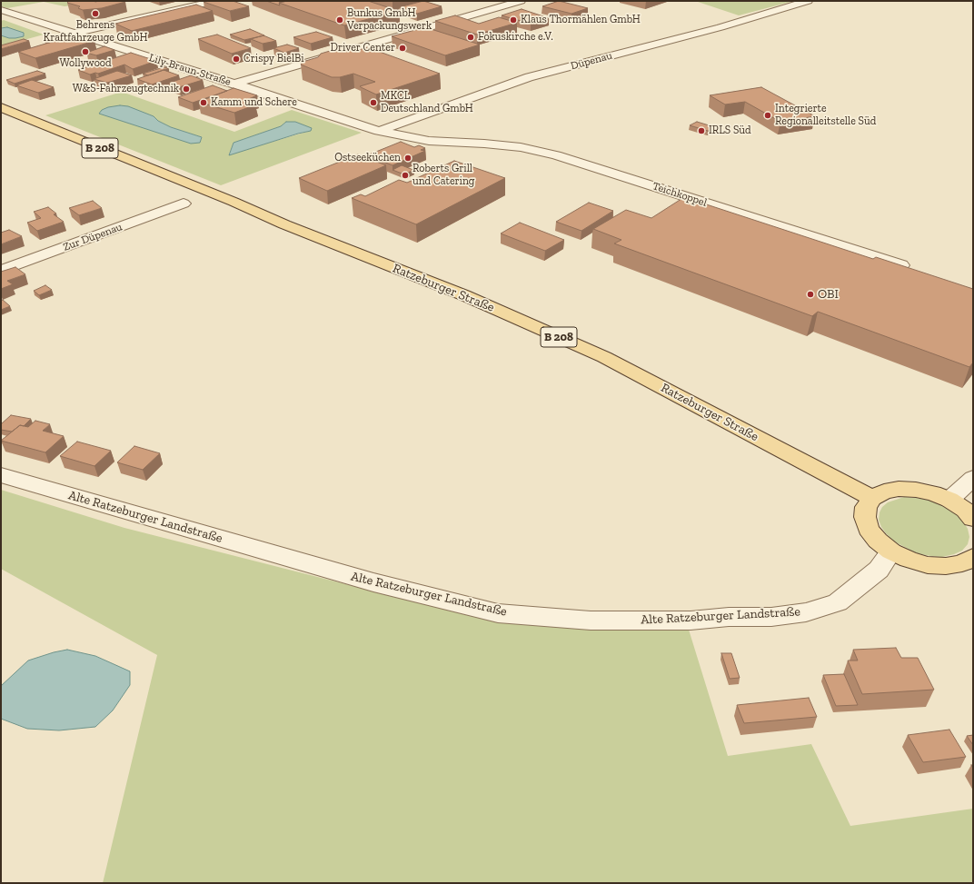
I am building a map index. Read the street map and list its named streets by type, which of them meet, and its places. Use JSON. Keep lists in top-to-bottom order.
{
  "streets": {
    "main road": ["B 208", "Ratzeburger Straße"],
    "street": [
      "Düpenau",
      "Lily-Braun-Straße",
      "Teichkoppel",
      "Zur Düpenau",
      "Alte Ratzeburger Landstraße"
    ]
  },
  "crossings": [
    ["Düpenau", "Lily-Braun-Straße"],
    ["Düpenau", "Teichkoppel"],
    ["Lily-Braun-Straße", "Teichkoppel"]
  ],
  "places": [
    "Behrens Kraftfahrzeuge GmbH",
    "Bunkus GmbH Verpackungswerk",
    "Klaus Thormählen GmbH",
    "Fokuskirche e.V.",
    "Driver Center",
    "Wollywood",
    "Crispy BielBi",
    "W&S-Fahrzeugtechnik",
    "Kamm und Schere",
    "MKCL Deutschland GmbH",
    "Integrierte Regionalleitstelle Süd",
    "IRLS Süd",
    "Ostseeküchen",
    "Roberts Grill und Catering",
    "OBI"
  ]
}
